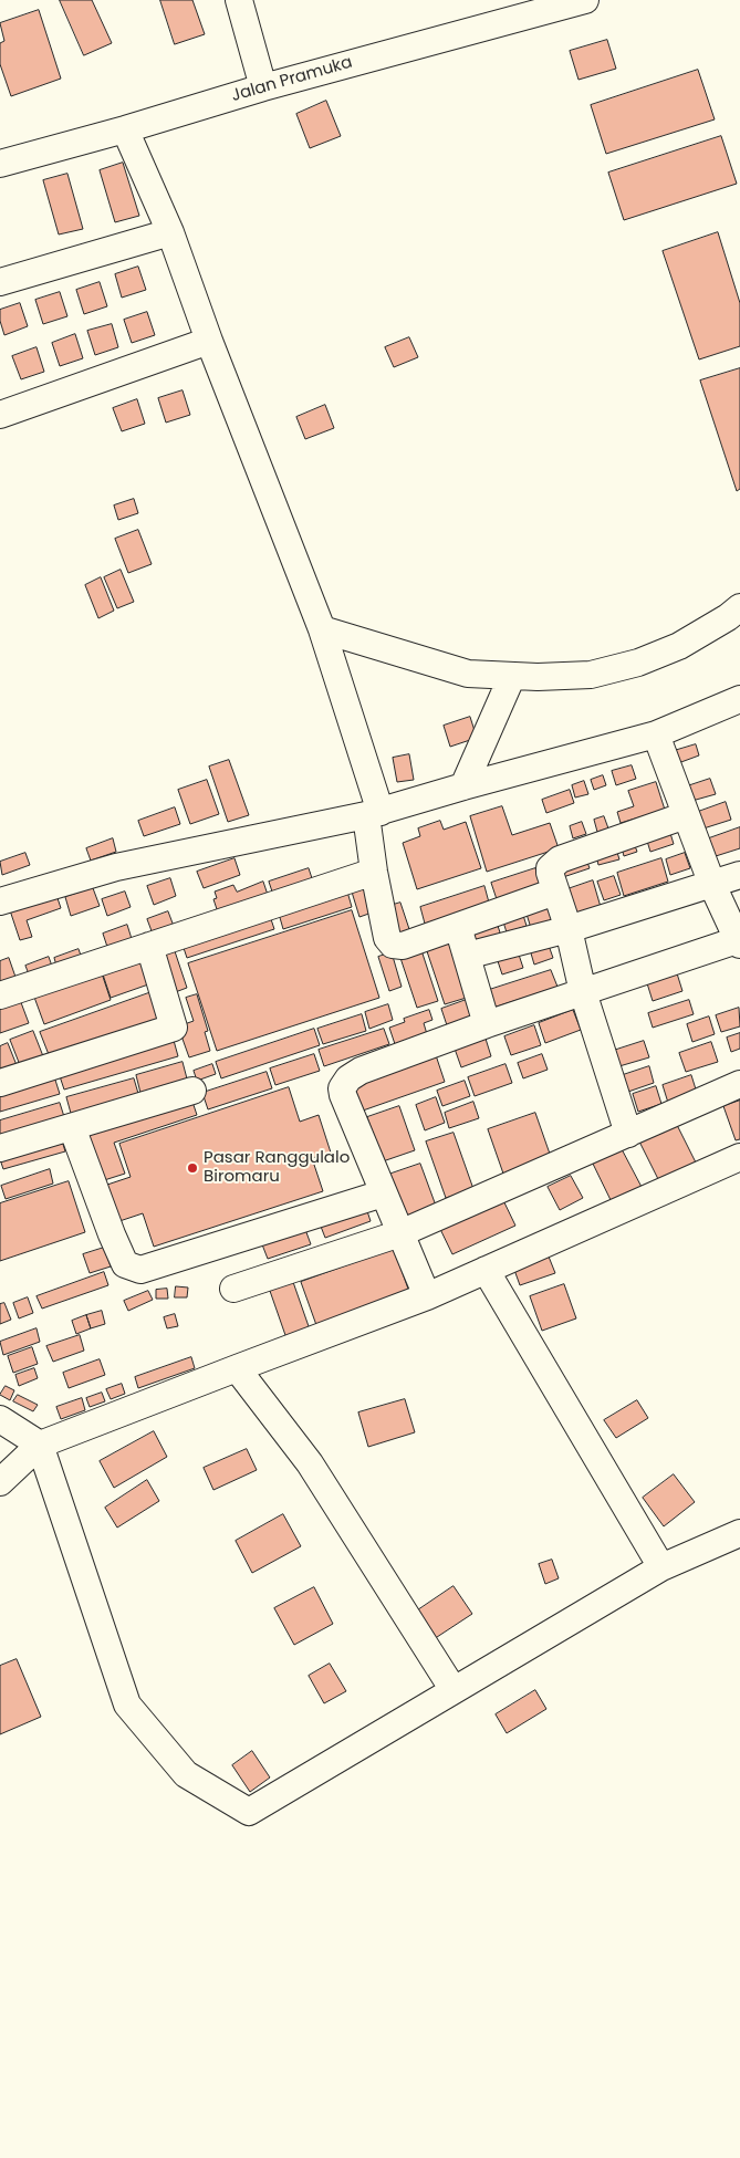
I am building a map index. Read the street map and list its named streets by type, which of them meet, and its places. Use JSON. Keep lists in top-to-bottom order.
{
  "streets": {
    "street": ["Jalan Pramuka"]
  },
  "places": ["Pasar Ranggulalo Biromaru"]
}
